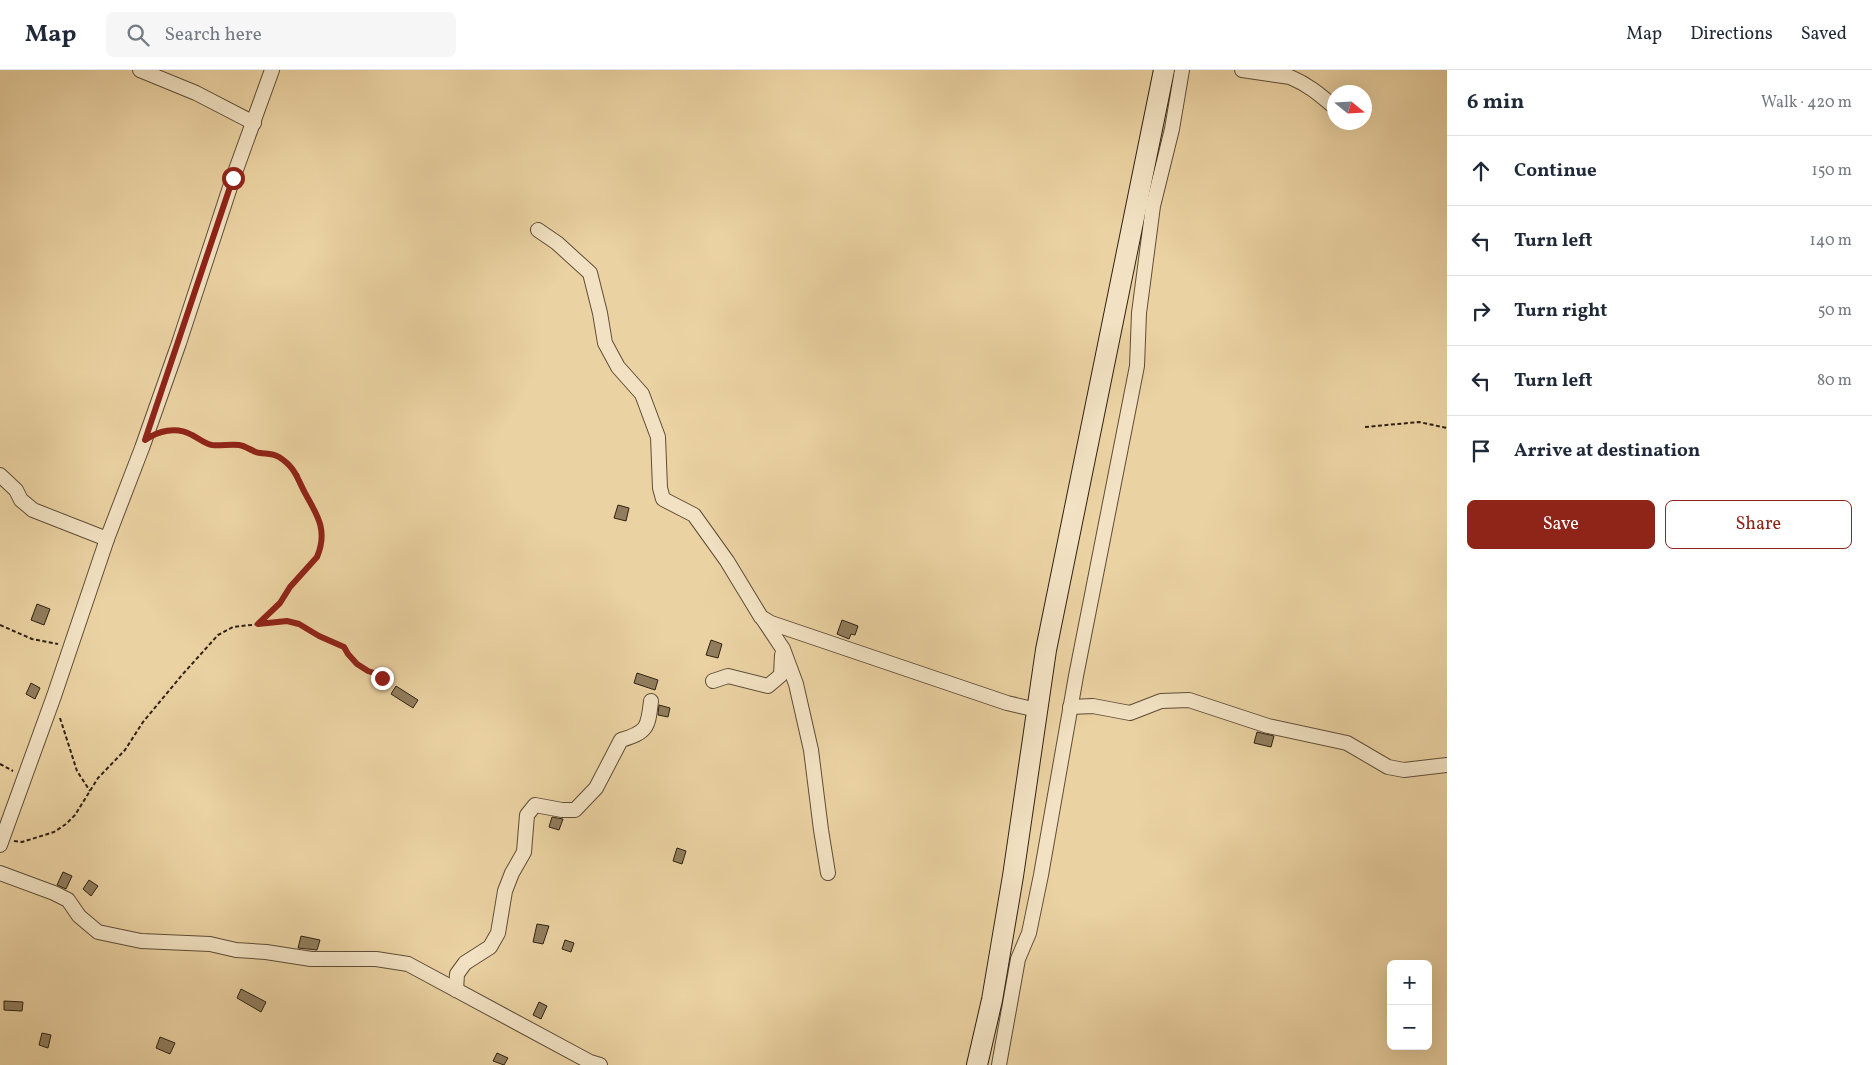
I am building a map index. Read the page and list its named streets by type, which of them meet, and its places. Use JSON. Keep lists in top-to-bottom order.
{
  "north": "right",
  "page": {
    "header": "Map",
    "search": "Search here",
    "nav": ["Map", "Directions", "Saved"],
    "heading": ["6 min", "Walk · 420 m"],
    "list": [
      ["Continue", "150 m"],
      ["Turn left", "140 m"],
      ["Turn right", "50 m"],
      ["Turn left", "80 m"],
      "Arrive at destination"
    ],
    "buttons": ["Save", "Share"],
    "map_buttons": ["+", "−"]
  }
}
